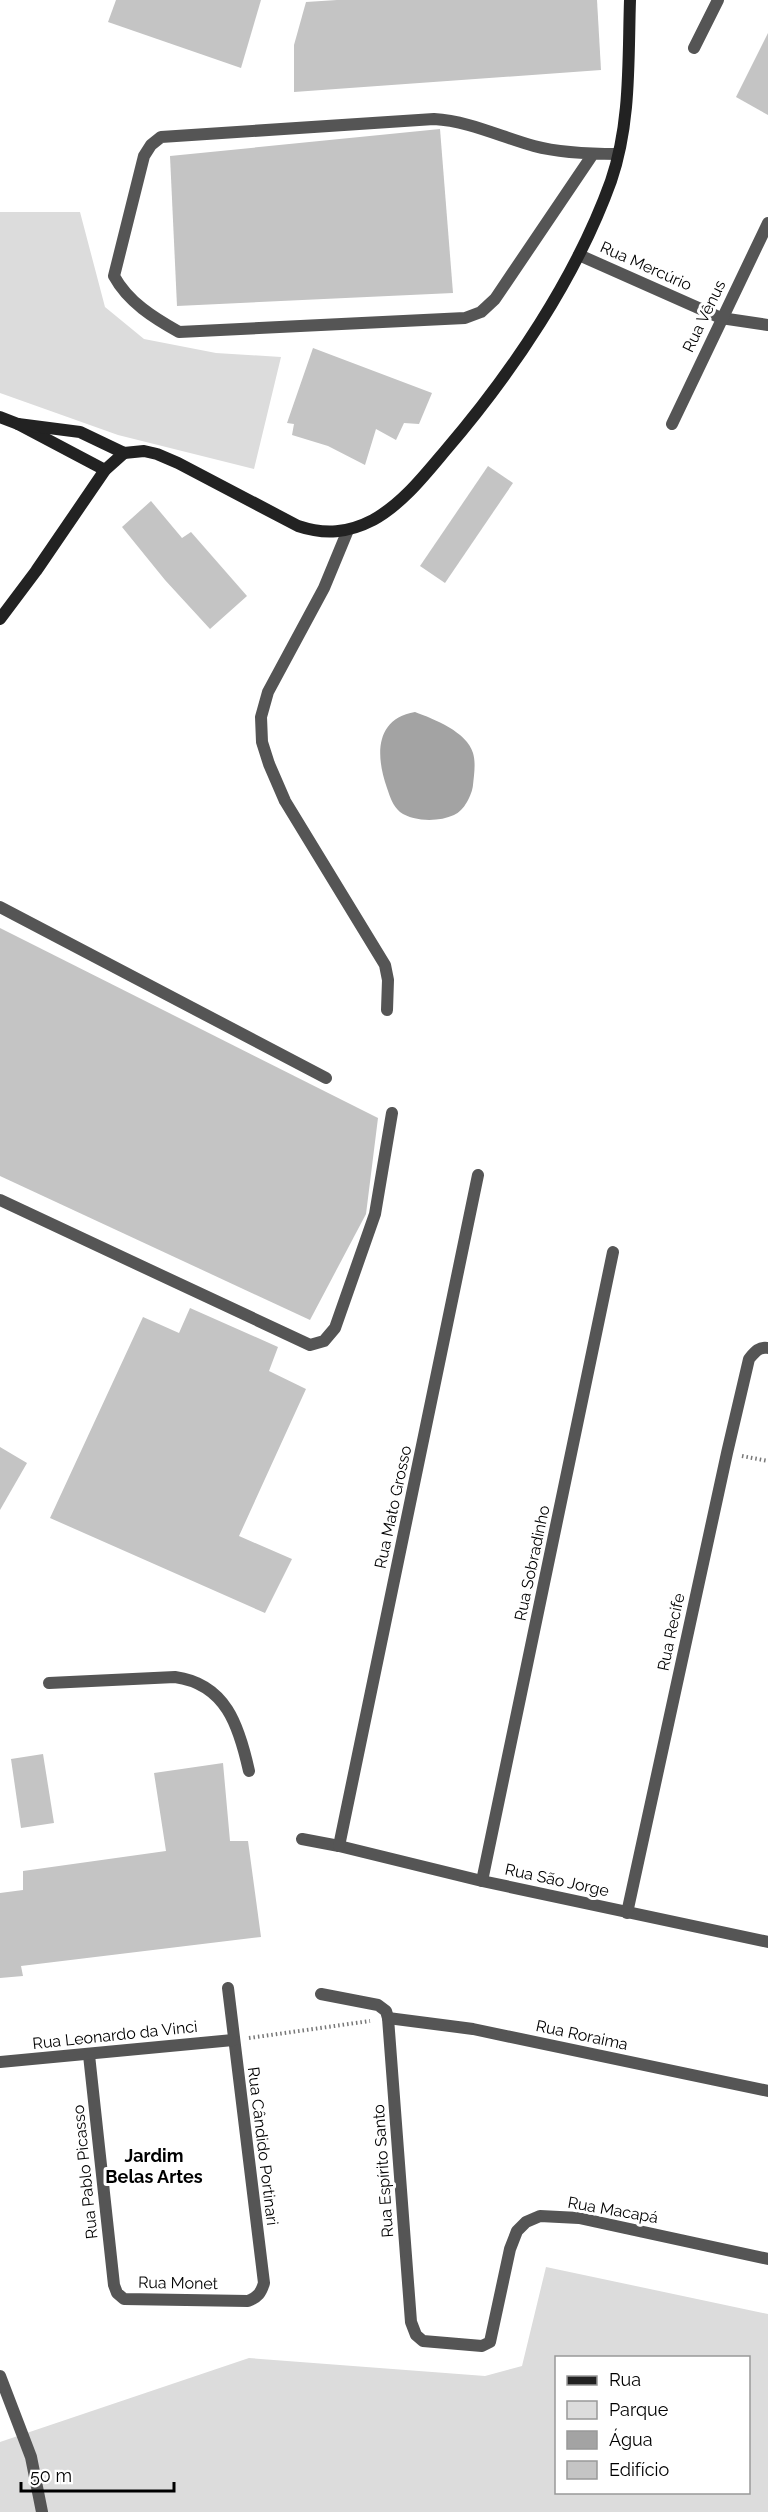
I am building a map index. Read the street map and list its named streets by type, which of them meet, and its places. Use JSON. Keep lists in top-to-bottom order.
{
  "streets": {
    "street": [
      "Rua Mercúrio",
      "Rua Vênus",
      "Rua Mato Grosso",
      "Rua Sobradinho",
      "Rua Recife",
      "Rua São Jorge",
      "Rua Leonardo da Vinci",
      "Rua Roraima",
      "Rua Cândido Portinari",
      "Rua Espírito Santo",
      "Rua Pablo Picasso",
      "Rua Macapá",
      "Rua Monet"
    ]
  },
  "crossings": [
    ["Rua Mercúrio", "Rua Vênus"],
    ["Rua Mato Grosso", "Rua São Jorge"],
    ["Rua Sobradinho", "Rua São Jorge"],
    ["Rua Recife", "Rua São Jorge"],
    ["Rua Leonardo da Vinci", "Rua Cândido Portinari"],
    ["Rua Leonardo da Vinci", "Rua Pablo Picasso"],
    ["Rua Roraima", "Rua Espírito Santo"],
    ["Rua Cândido Portinari", "Rua Monet"],
    ["Rua Espírito Santo", "Rua Macapá"],
    ["Rua Pablo Picasso", "Rua Monet"]
  ],
  "districts": ["Jardim Belas Artes"],
  "legend": [
    "Rua",
    "Parque",
    "Água",
    "Edifício"
  ],
  "scale_bar": "50 m"
}
